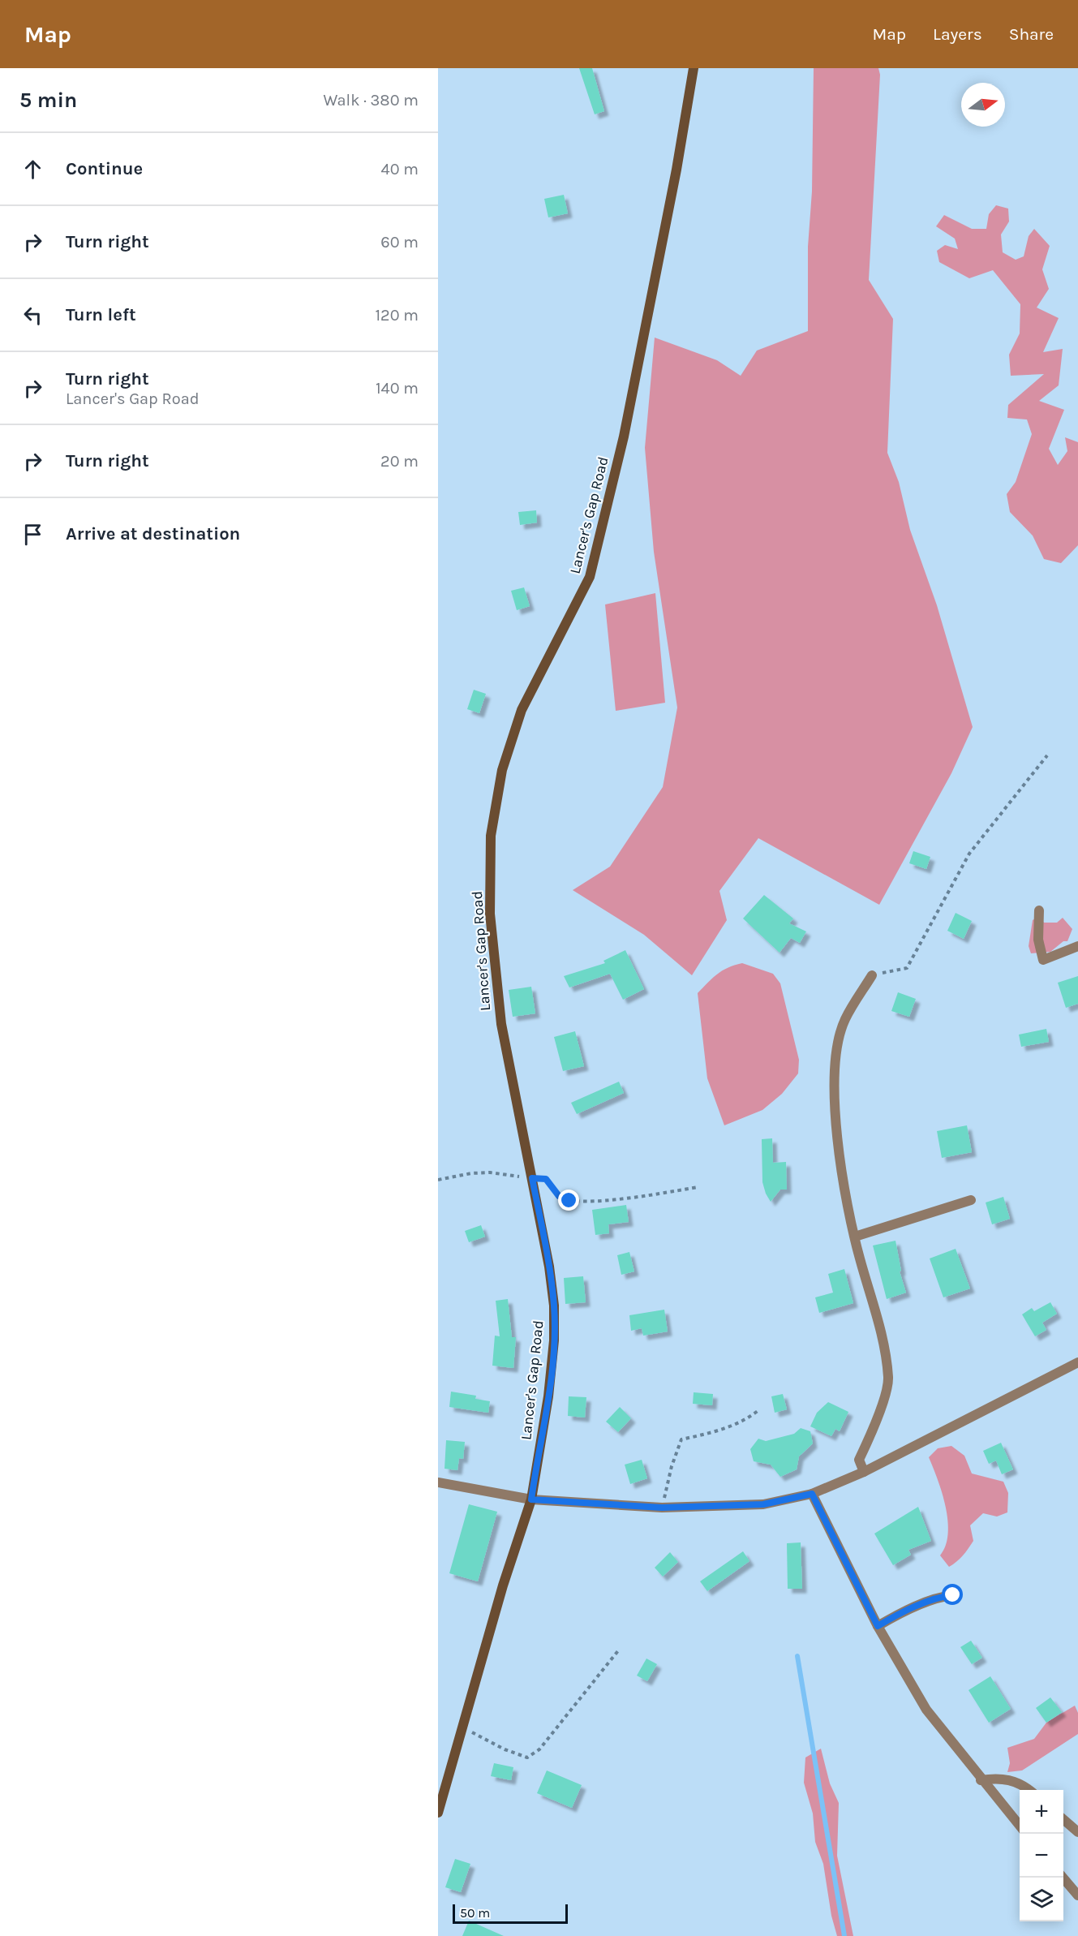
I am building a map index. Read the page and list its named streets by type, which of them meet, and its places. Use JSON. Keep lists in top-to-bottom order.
{
  "streets": {
    "main road": ["Lancer's Gap Road"]
  },
  "scale_bar": "50 m",
  "north": "right",
  "page": {
    "header": "Map",
    "nav": ["Map", "Layers", "Share"],
    "heading": ["5 min", "Walk · 380 m"],
    "list": [
      ["Continue", "40 m"],
      ["Turn right", "60 m"],
      ["Turn left", "120 m"],
      ["Turn right", "Lancer's Gap Road", "140 m"],
      ["Turn right", "20 m"],
      "Arrive at destination"
    ],
    "map_buttons": ["+", "−"],
    "scale": "50 m"
  }
}
